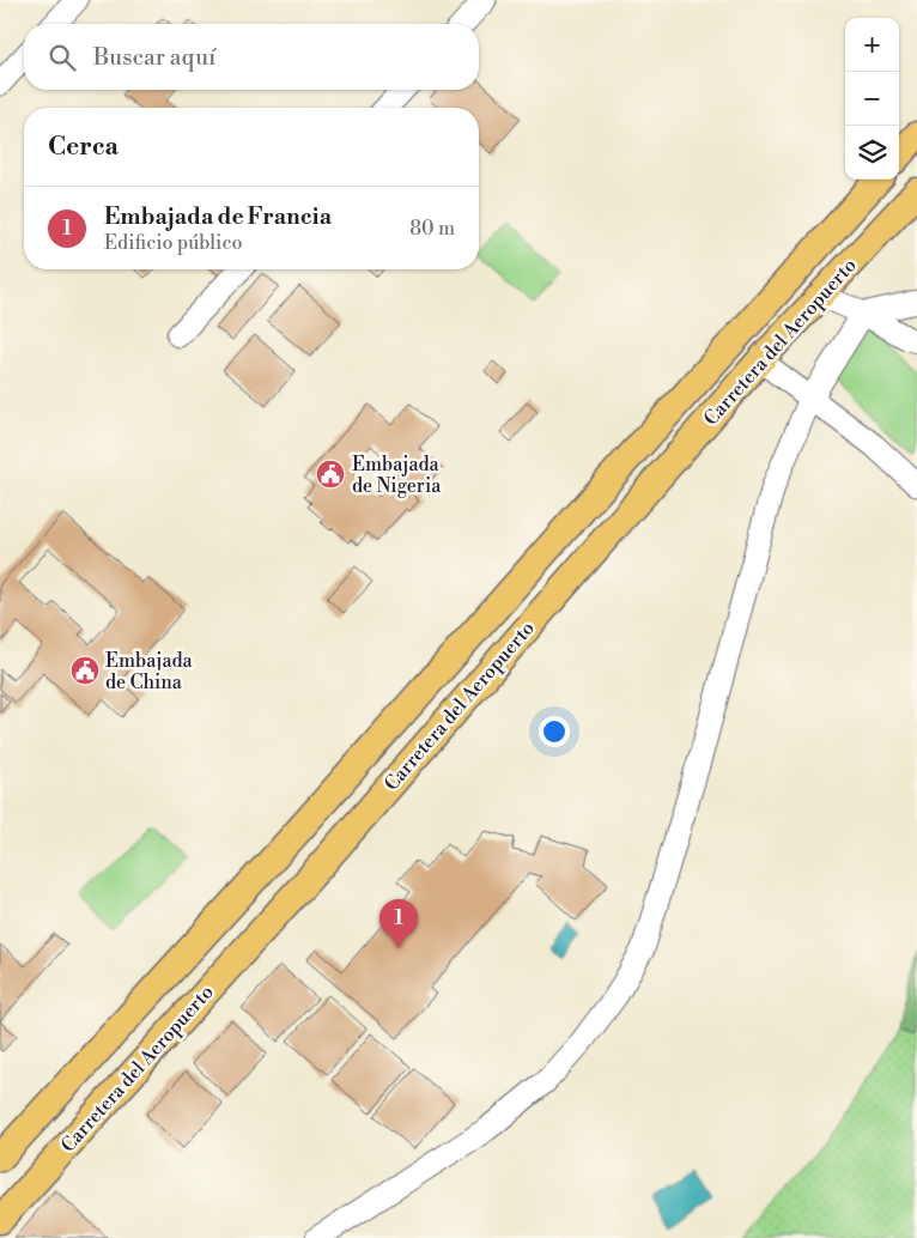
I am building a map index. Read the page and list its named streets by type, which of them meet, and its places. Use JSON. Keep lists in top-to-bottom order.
{
  "streets": {
    "main road": ["Carretera del Aeropuerto"]
  },
  "places": {
    "public building": ["Embajada de Nigeria", "Embajada de China"]
  },
  "page": {
    "map_buttons": ["+", "−"],
    "search": "Buscar aquí",
    "heading": "Cerca",
    "list": [
      {
        "mark": "1",
        "name": "Embajada de Francia",
        "note": "Edificio público",
        "value": "80 m"
      }
    ],
    "pins": "1"
  }
}
